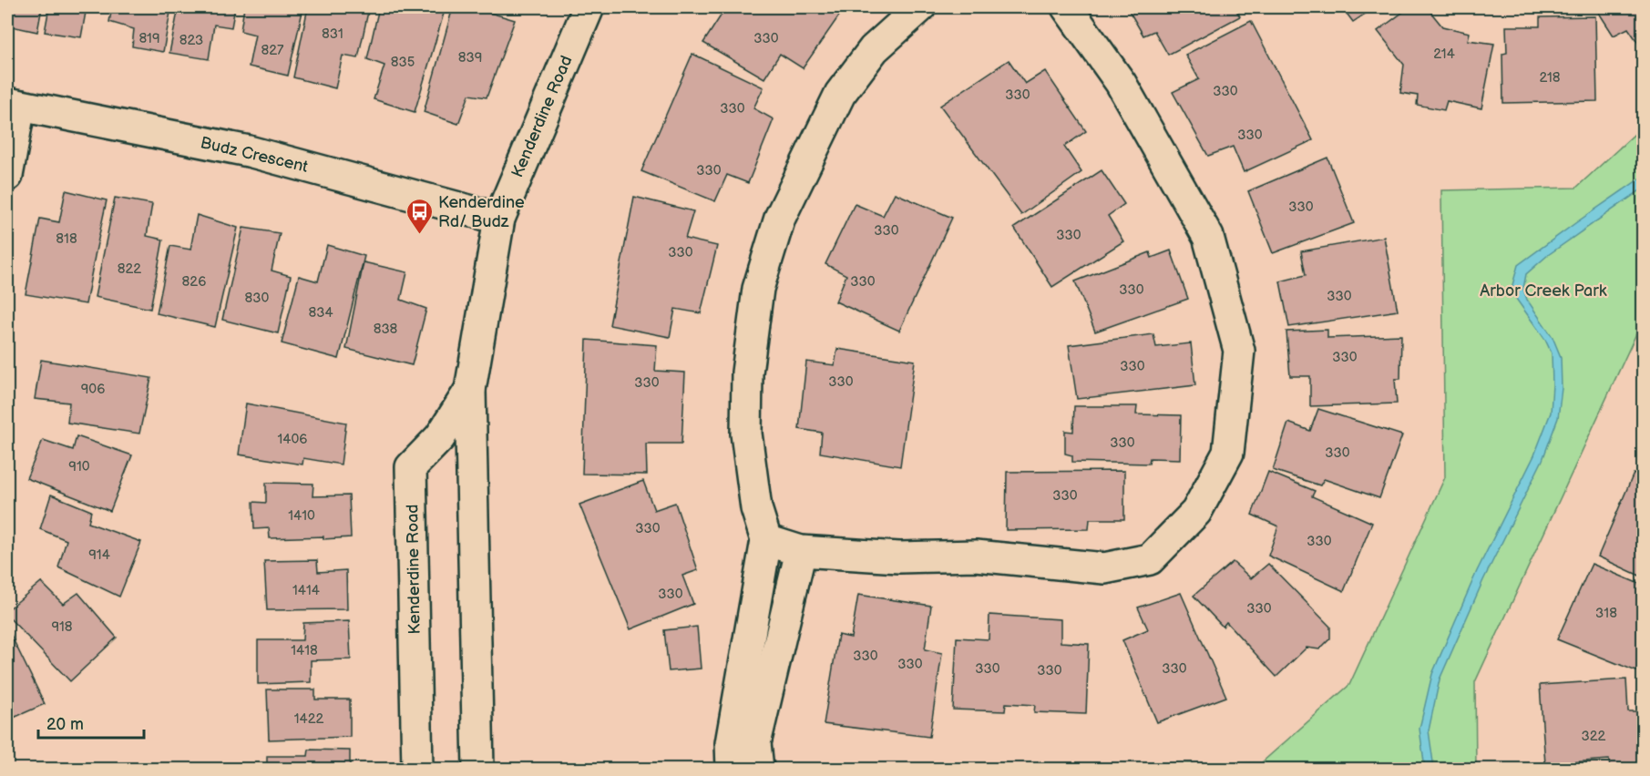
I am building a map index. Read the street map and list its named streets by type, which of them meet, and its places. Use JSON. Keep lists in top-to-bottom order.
{
  "streets": {
    "street": ["Kenderdine Road", "Budz Crescent"]
  },
  "crossings": [
    ["Kenderdine Road", "Budz Crescent"]
  ],
  "parks": ["Arbor Creek Park"],
  "places": {
    "bus stop": ["Kenderdine Rd/ Budz"]
  },
  "house_numbers": [
    "831",
    "819",
    "330",
    "823",
    "827",
    "214",
    "839",
    "835",
    "218",
    "330",
    "330",
    "330",
    "330",
    "330",
    "330",
    "330",
    "330",
    "818",
    "330",
    "822",
    "826",
    "330",
    "330",
    "330",
    "830",
    "834",
    "838",
    "330",
    "330",
    "330",
    "330",
    "906",
    "1406",
    "330",
    "330",
    "910",
    "330",
    "1410",
    "330",
    "330",
    "914",
    "1414",
    "330",
    "330",
    "318",
    "918",
    "1418",
    "330",
    "330",
    "330",
    "330",
    "330",
    "1422",
    "322"
  ],
  "scale_bar": "20 m"
}
